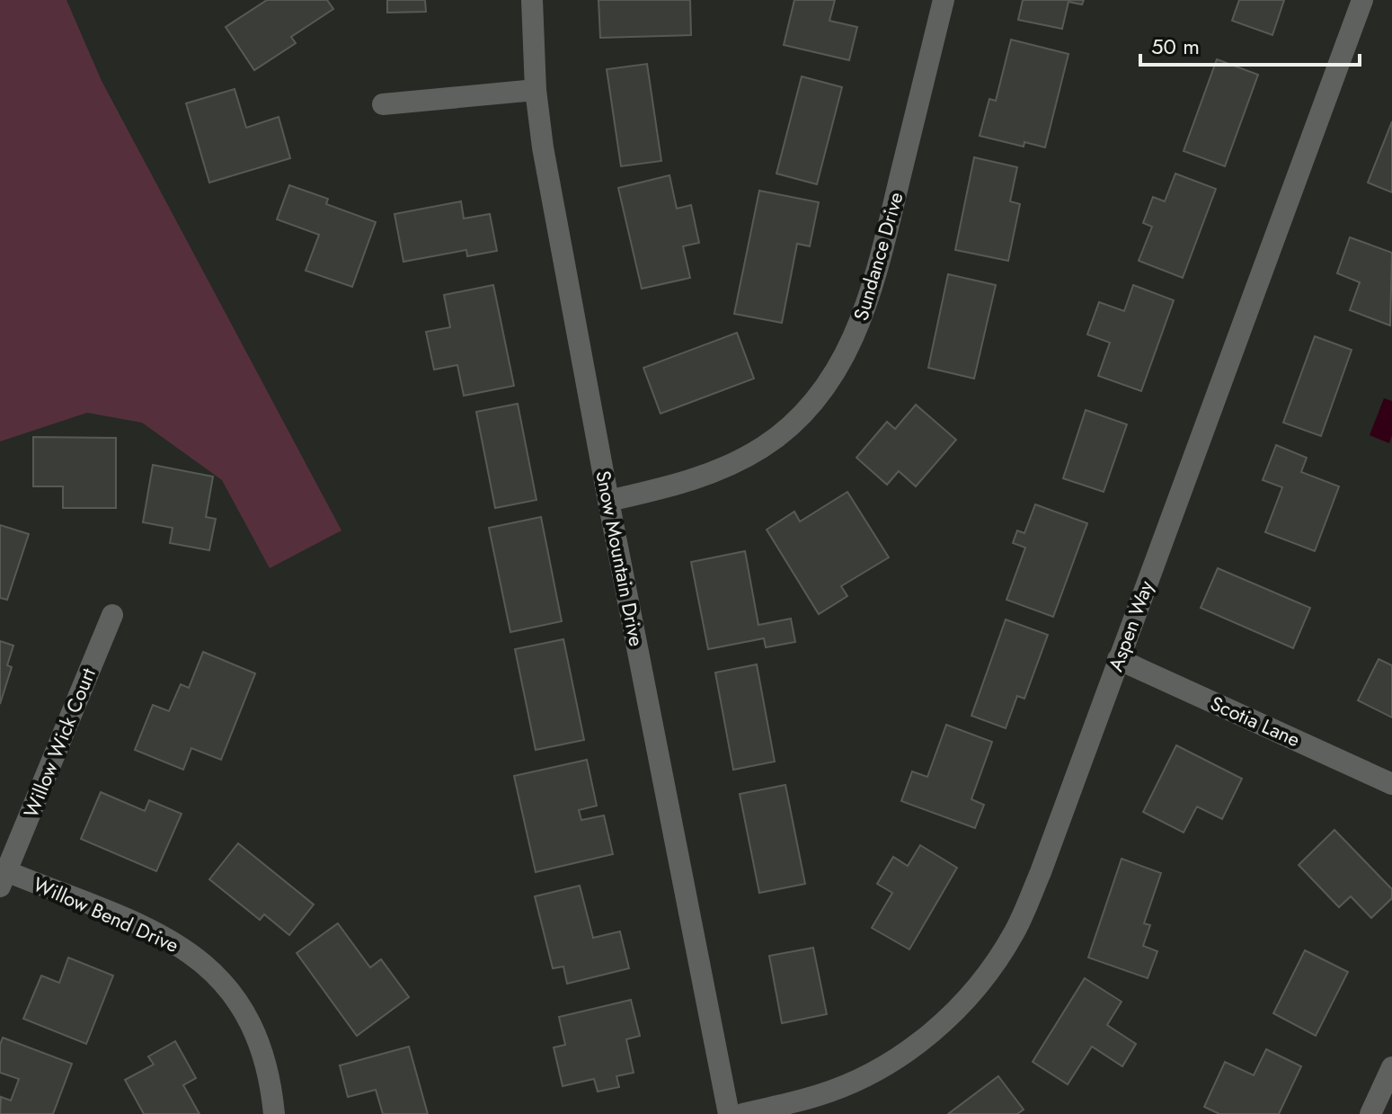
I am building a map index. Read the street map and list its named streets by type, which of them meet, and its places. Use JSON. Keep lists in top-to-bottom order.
{
  "streets": {
    "street": [
      "Sundance Drive",
      "Snow Mountain Drive",
      "Aspen Way",
      "Scotia Lane",
      "Willow Wick Court",
      "Willow Bend Drive"
    ]
  },
  "crossings": [
    ["Sundance Drive", "Snow Mountain Drive"],
    ["Aspen Way", "Scotia Lane"],
    ["Willow Wick Court", "Willow Bend Drive"]
  ],
  "scale_bar": "50 m"
}
